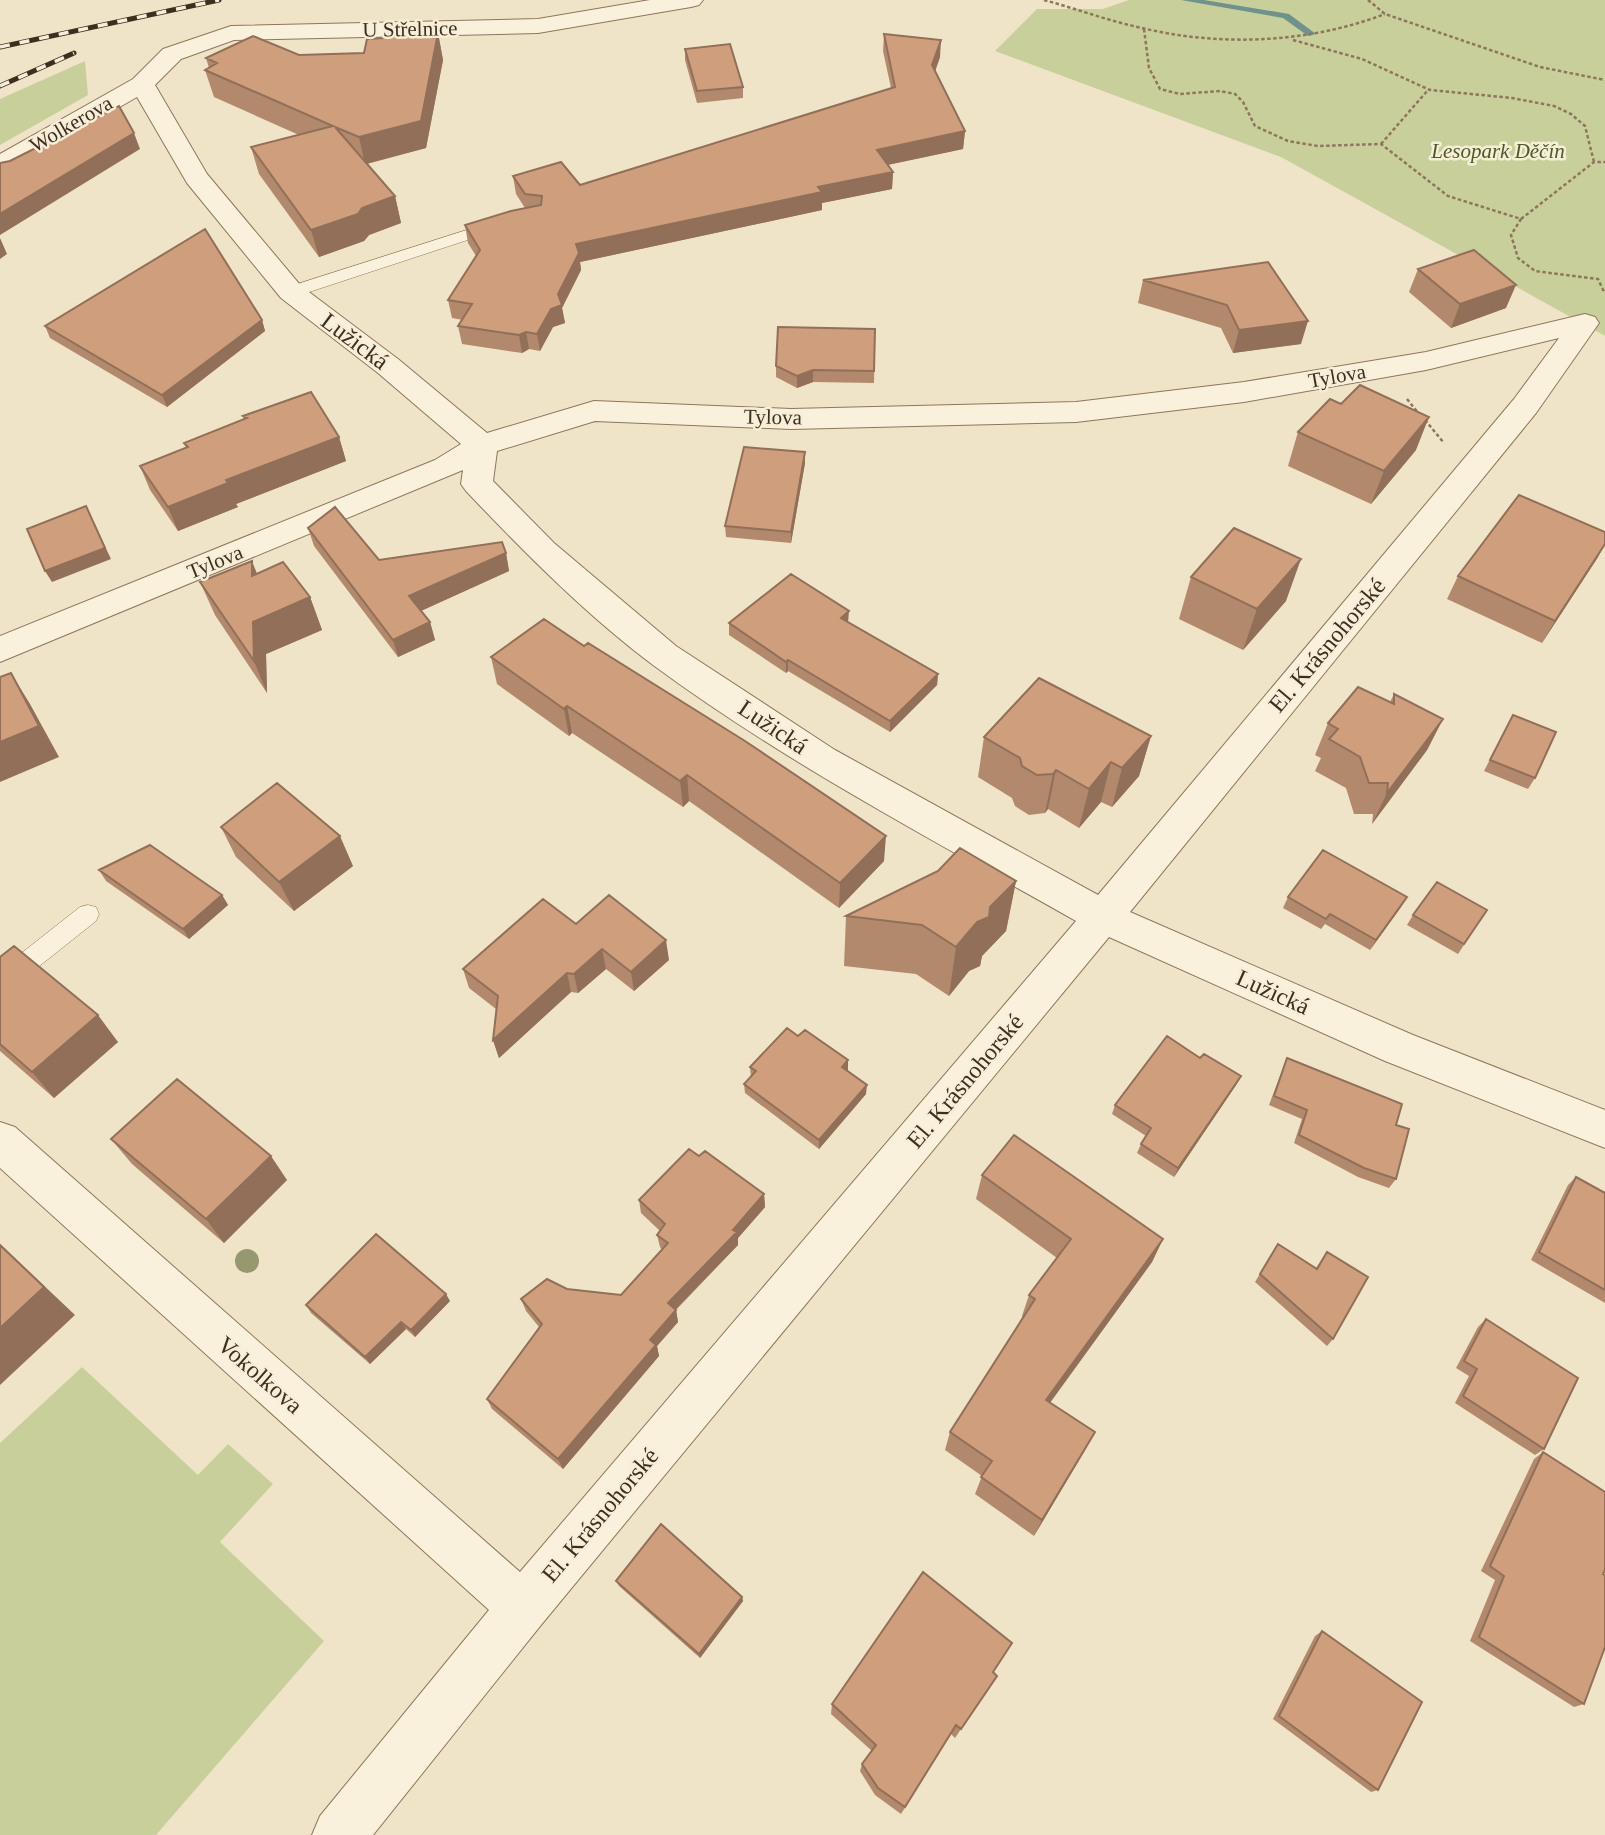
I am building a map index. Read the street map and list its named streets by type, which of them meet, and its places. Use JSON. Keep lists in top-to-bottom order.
{
  "streets": {
    "street": [
      "U Střelnice",
      "Wolkerova",
      "Lužická",
      "Tylova",
      "El. Krásnohorské",
      "Vokolkova"
    ]
  },
  "crossings": [
    ["U Střelnice", "Wolkerova"],
    ["U Střelnice", "Lužická"],
    ["Wolkerova", "Lužická"],
    ["Lužická", "Tylova"],
    ["Lužická", "El. Krásnohorské"],
    ["Tylova", "El. Krásnohorské"],
    ["El. Krásnohorské", "Vokolkova"]
  ],
  "parks": ["Lesopark Děčín"]
}
